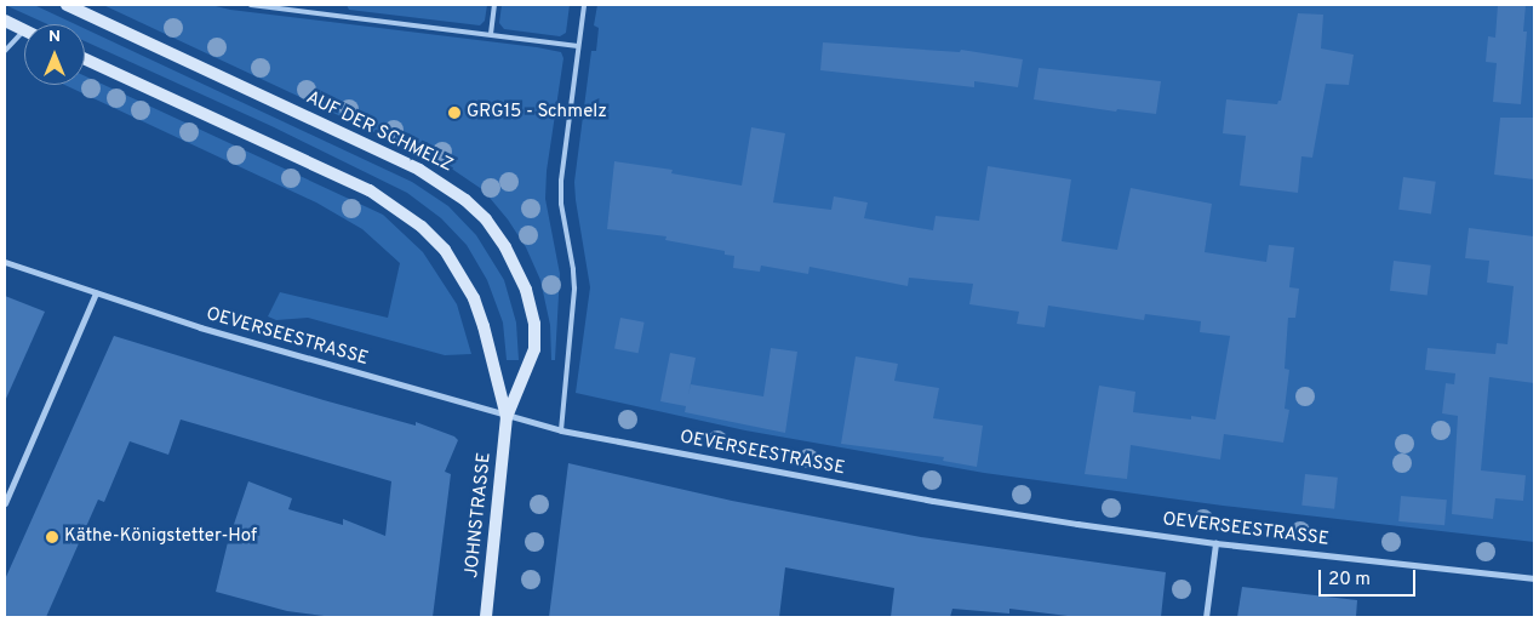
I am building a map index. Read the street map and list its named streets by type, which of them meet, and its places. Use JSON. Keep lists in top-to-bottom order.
{
  "streets": {
    "main road": ["AUF DER SCHMELZ", "JOHNSTRASSE"],
    "street": ["OEVERSEESTRASSE"]
  },
  "crossings": [
    ["AUF DER SCHMELZ", "OEVERSEESTRASSE"],
    ["AUF DER SCHMELZ", "JOHNSTRASSE"],
    ["OEVERSEESTRASSE", "JOHNSTRASSE"]
  ],
  "places": ["GRG15 - Schmelz", "Käthe-Königstetter-Hof"],
  "scale_bar": "20 m",
  "north": "top"
}
